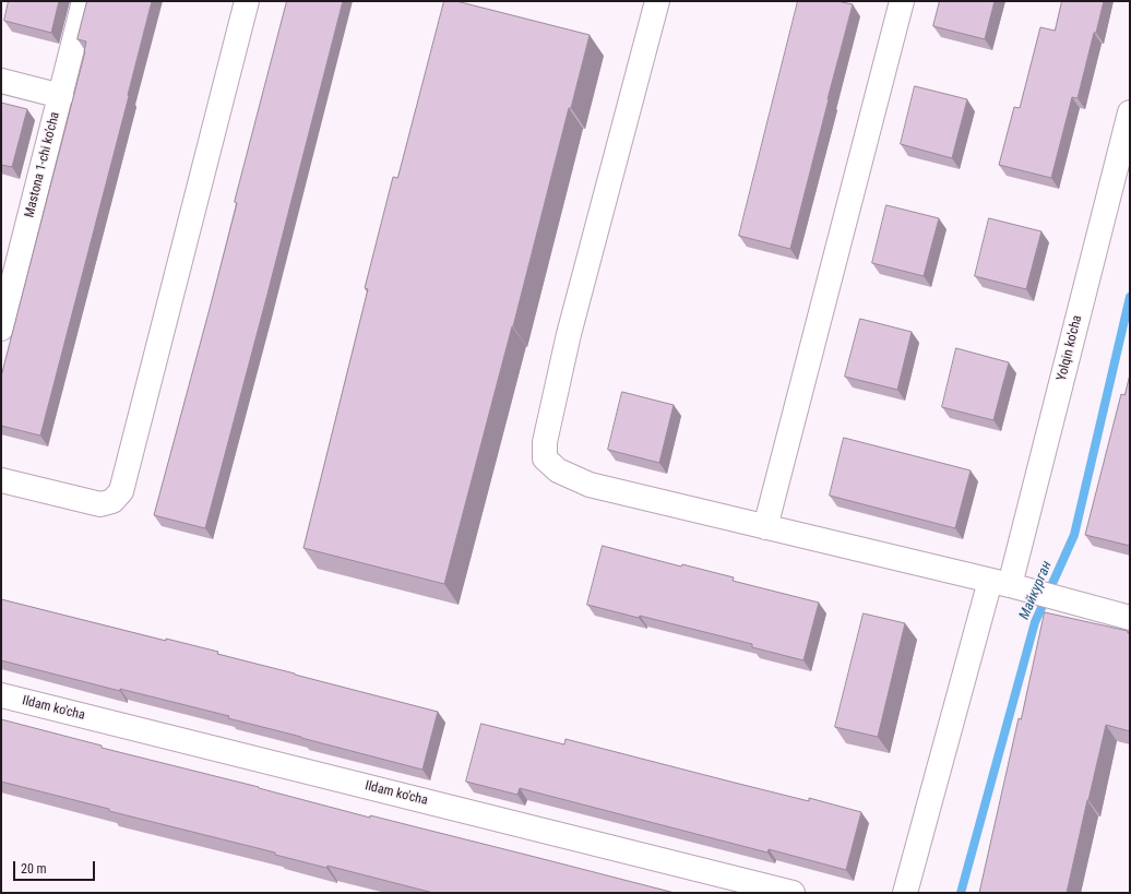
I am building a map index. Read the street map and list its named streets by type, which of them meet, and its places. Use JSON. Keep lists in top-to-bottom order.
{
  "streets": {
    "street": ["Mastona 1-chi ko'cha", "Yolqin ko'cha", "Ildam ko'cha"]
  },
  "water": ["Майкурган"],
  "scale_bar": "20 m"
}
